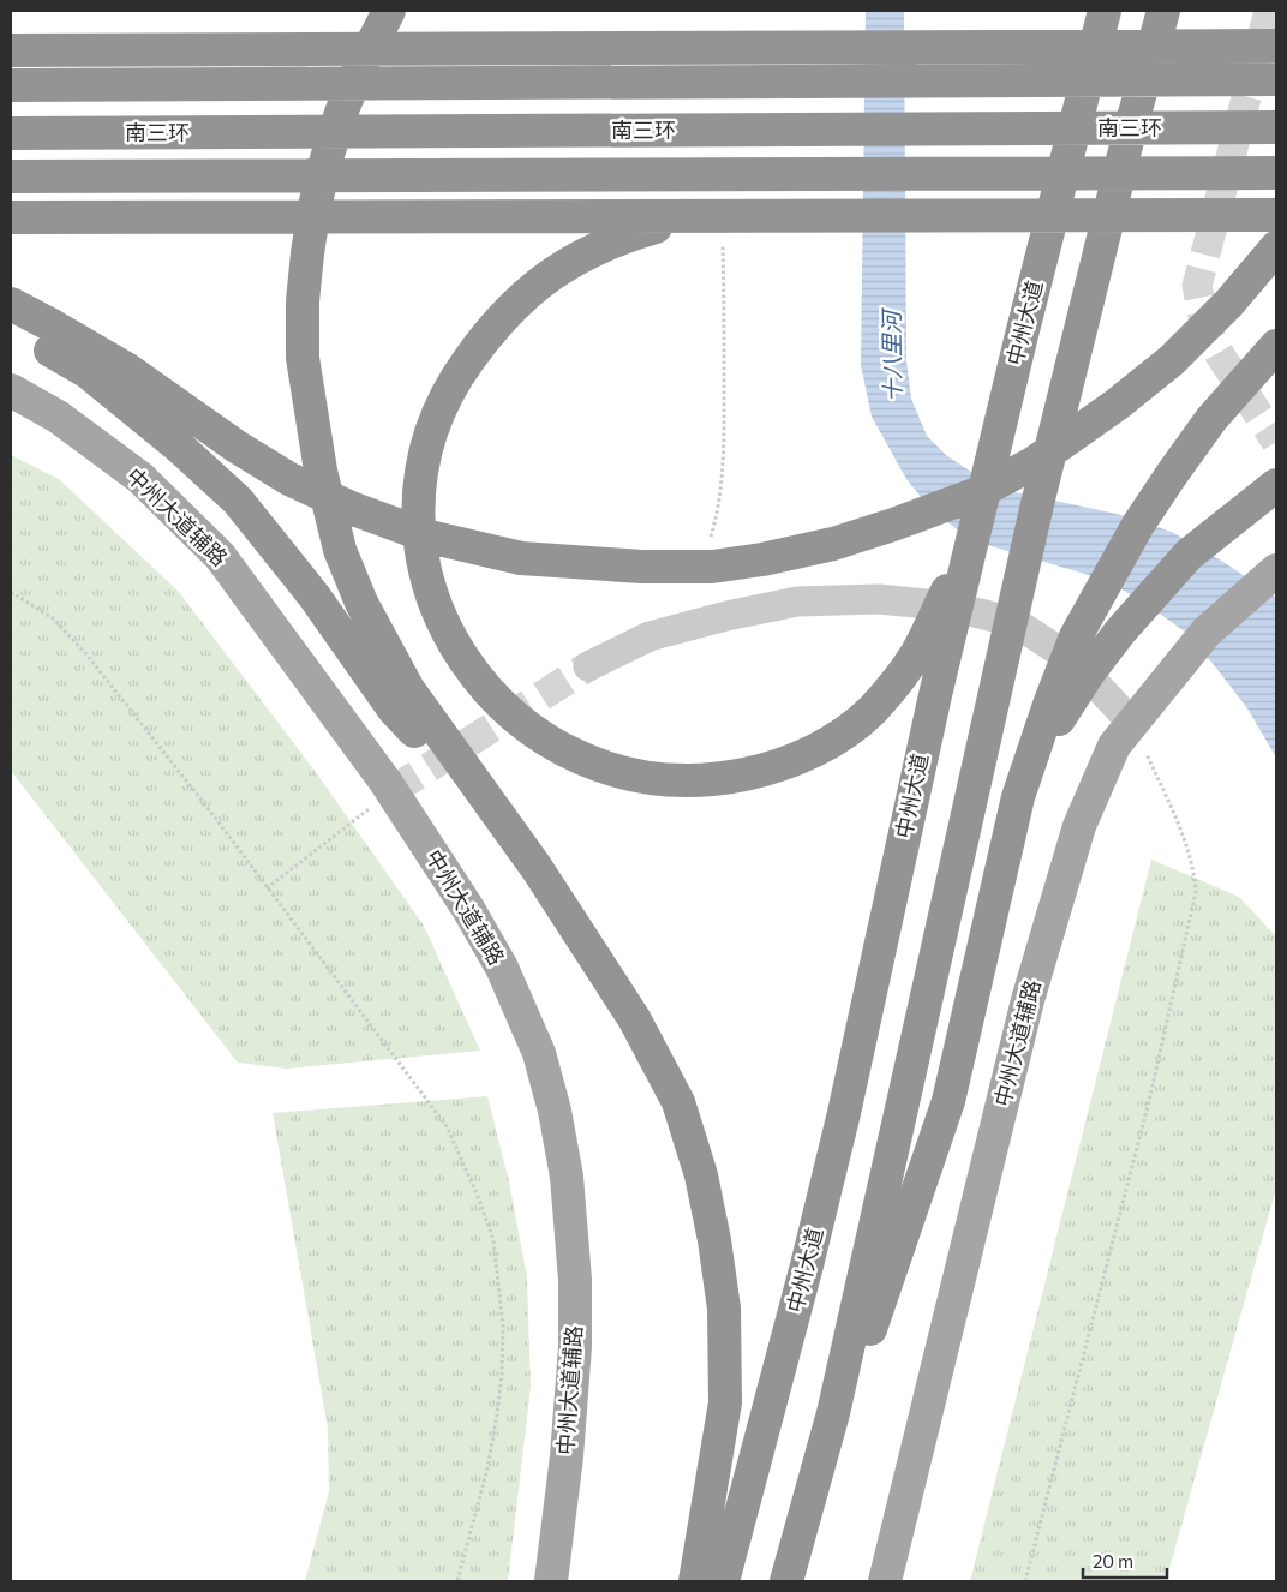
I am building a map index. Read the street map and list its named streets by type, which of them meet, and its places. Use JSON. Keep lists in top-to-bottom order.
{
  "streets": {
    "highway": ["南三环", "中州大道"],
    "main road": ["中州大道辅路"]
  },
  "water": ["十八里河"],
  "scale_bar": "20 m"
}
